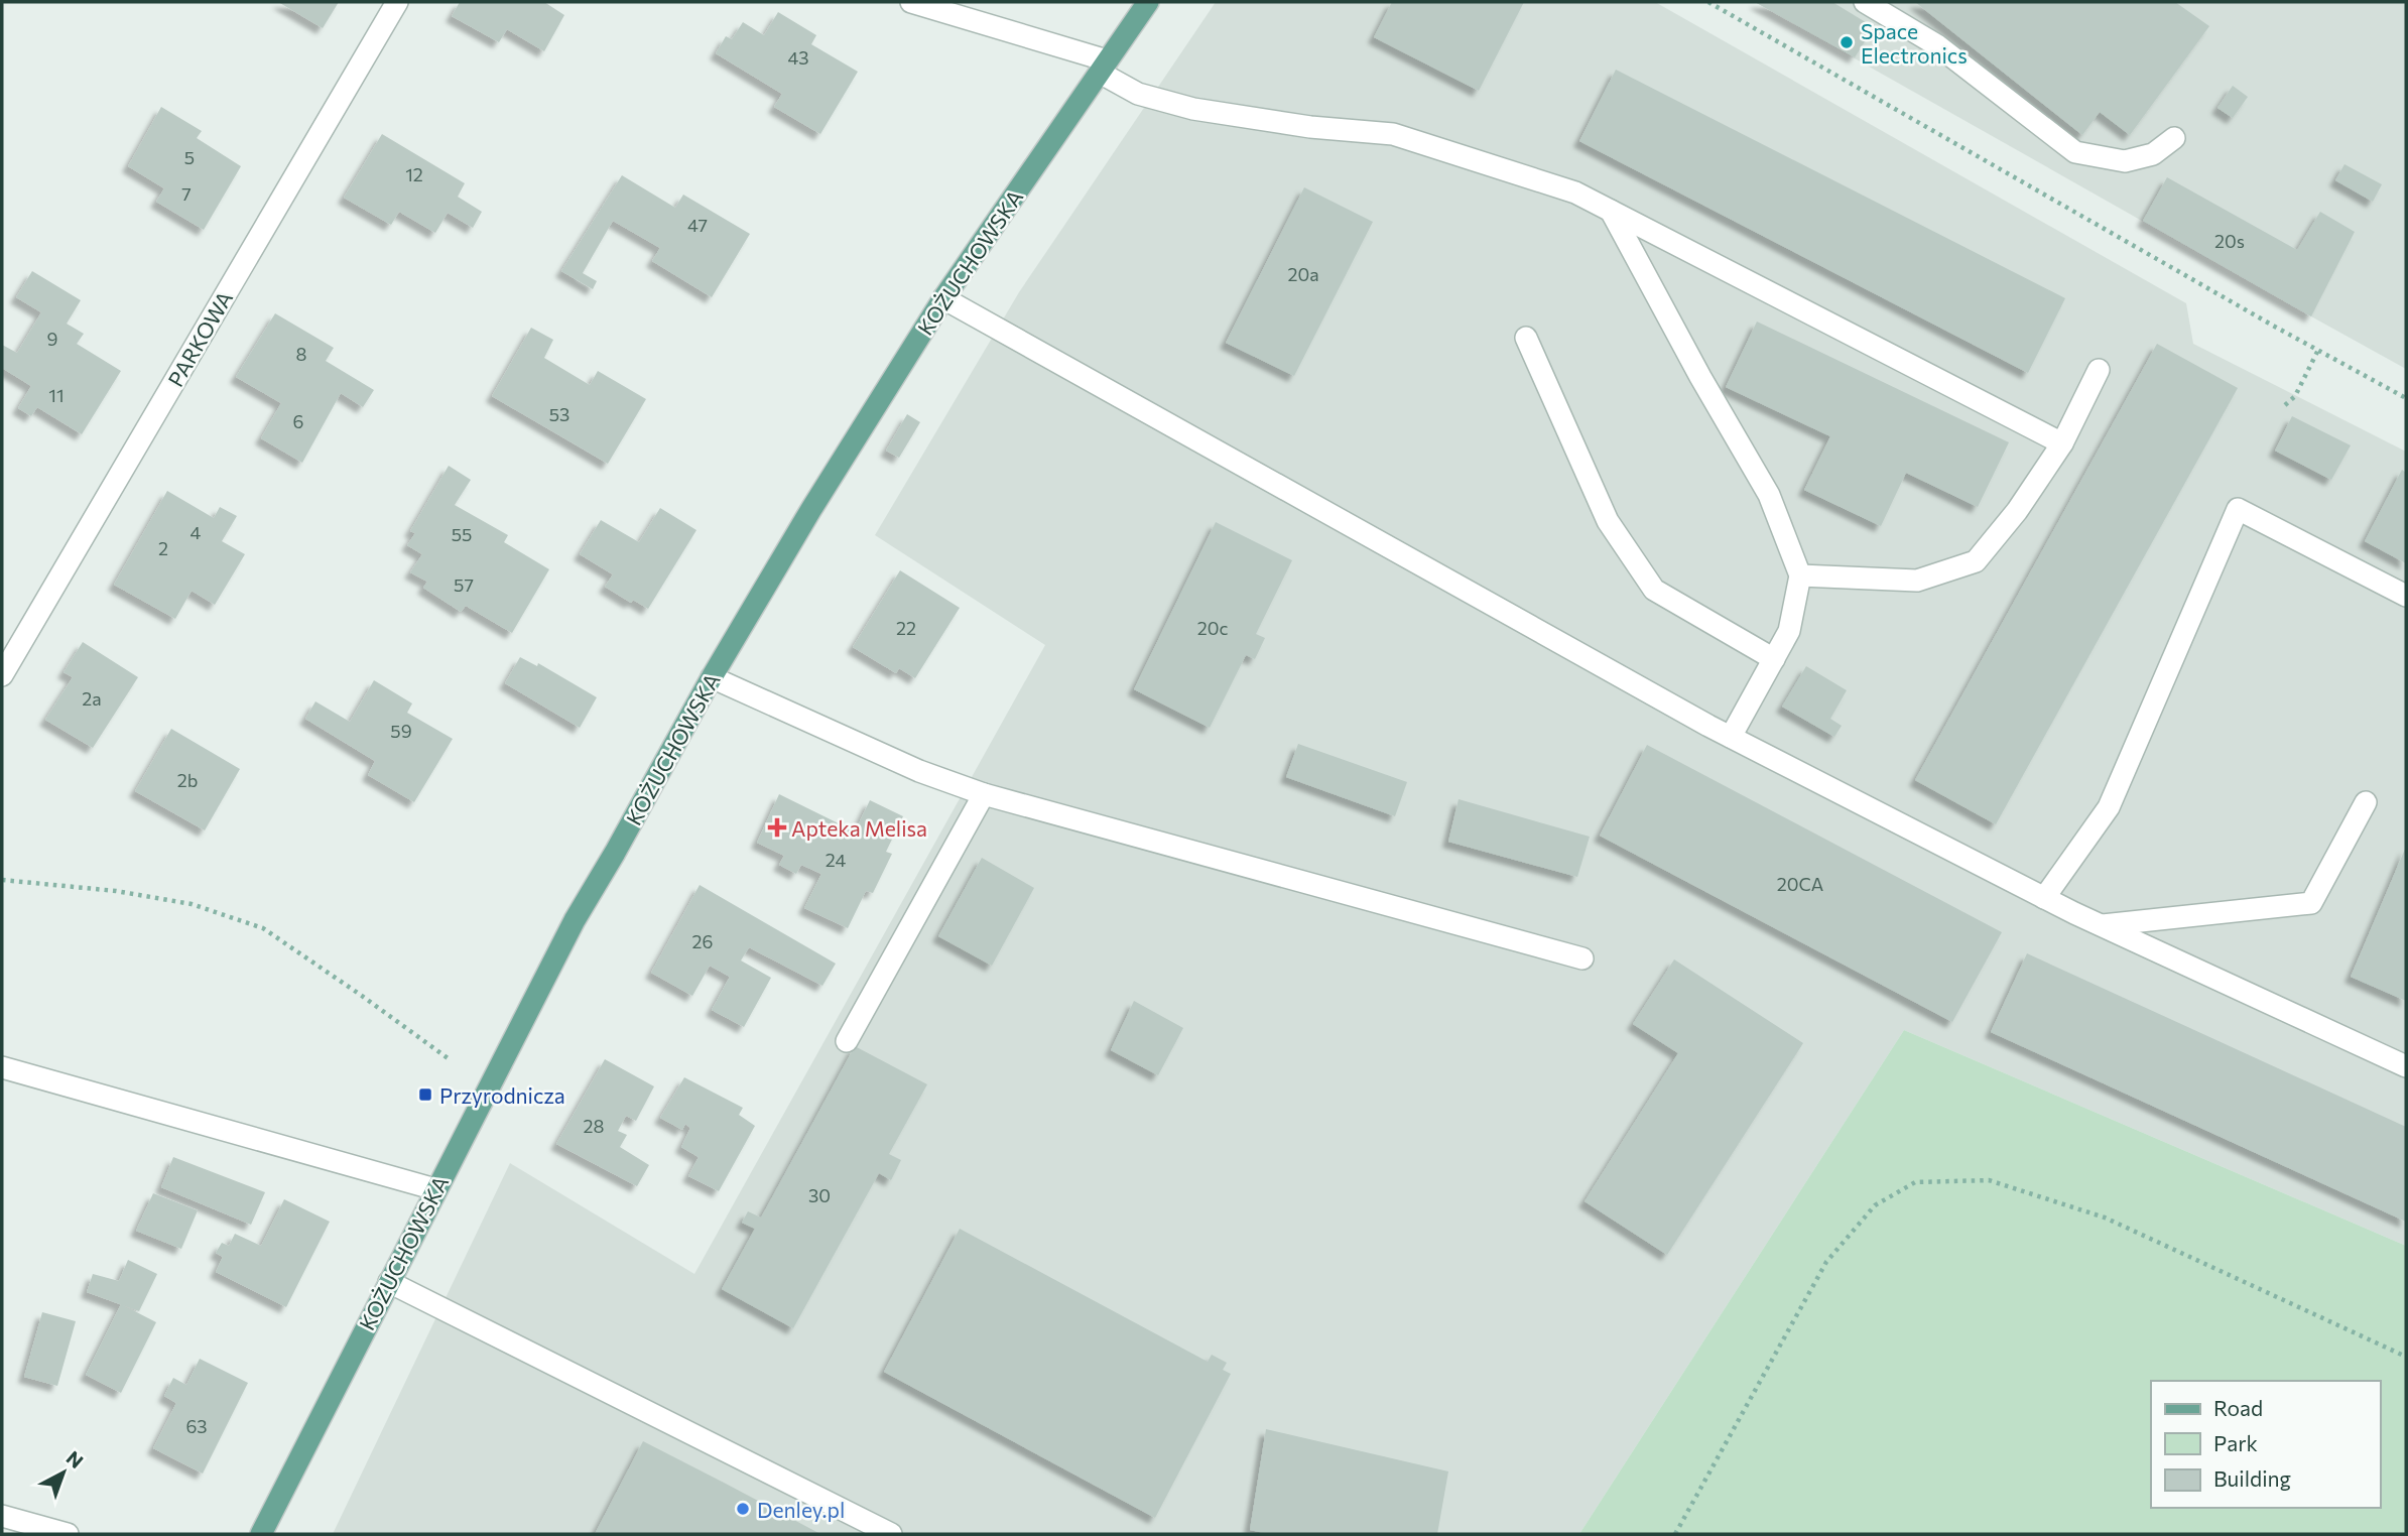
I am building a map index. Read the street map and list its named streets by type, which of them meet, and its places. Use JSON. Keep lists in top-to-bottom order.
{
  "streets": {
    "main road": ["KOŻUCHOWSKA"],
    "street": ["PARKOWA"]
  },
  "places": {
    "other": ["Space Electronics", "Denley.pl"],
    "health": ["Apteka Melisa"],
    "transit": ["Przyrodnicza"]
  },
  "house_numbers": [
    "43",
    "5",
    "12",
    "7",
    "47",
    "20s",
    "20a",
    "9",
    "8",
    "11",
    "53",
    "6",
    "4",
    "55",
    "2",
    "57",
    "22",
    "20c",
    "2a",
    "59",
    "2b",
    "24",
    "20CA",
    "26",
    "28",
    "30",
    "63"
  ],
  "legend": ["Road", "Park", "Building"],
  "north": "top right"
}
